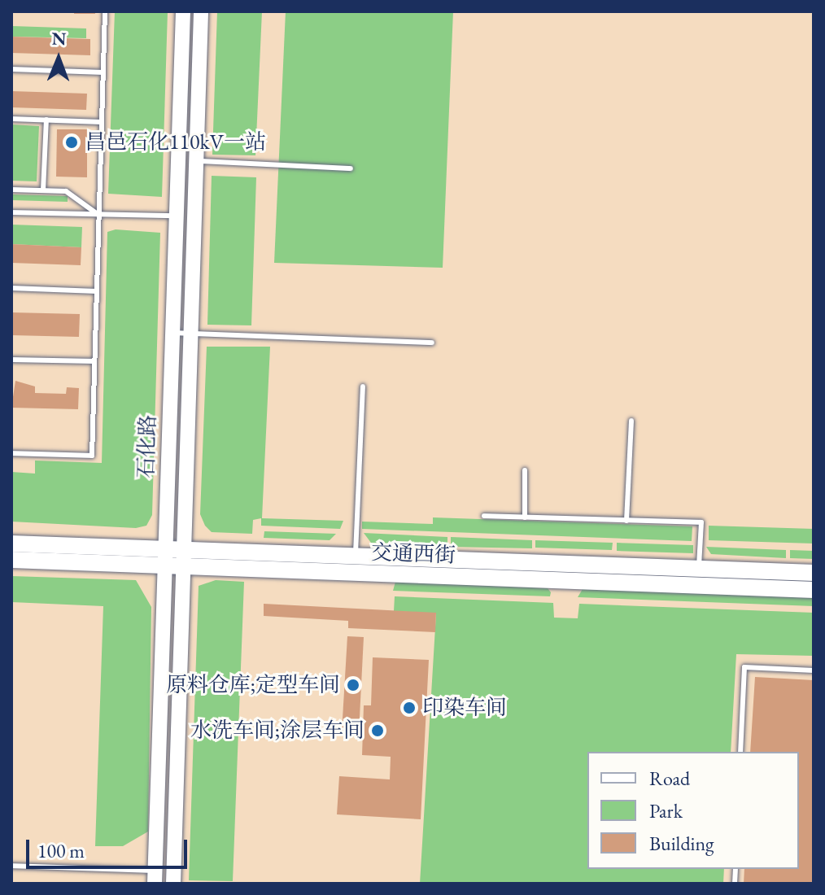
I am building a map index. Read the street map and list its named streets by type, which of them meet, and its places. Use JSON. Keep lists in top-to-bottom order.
{
  "streets": {
    "main road": ["石化路", "交通西街"]
  },
  "crossings": [
    ["石化路", "交通西街"]
  ],
  "places": [
    "昌邑石化110kV一站",
    "原料仓库;定型车间",
    "印染车间",
    "水洗车间;涂层车间"
  ],
  "legend": ["Road", "Park", "Building"],
  "scale_bar": "100 m",
  "north": "top"
}
